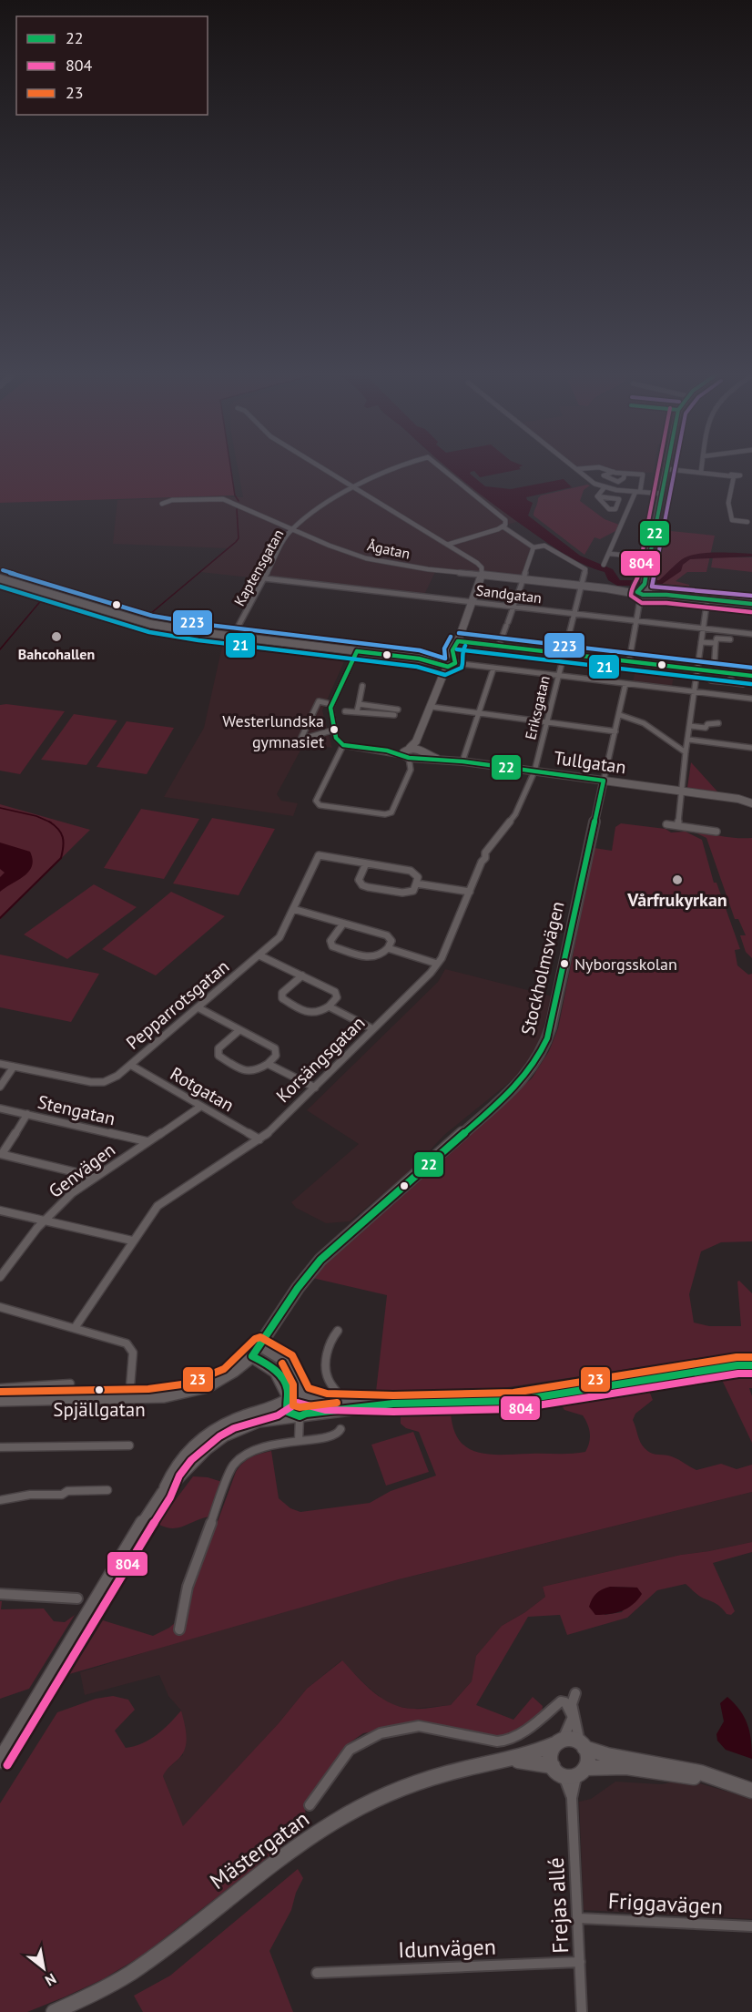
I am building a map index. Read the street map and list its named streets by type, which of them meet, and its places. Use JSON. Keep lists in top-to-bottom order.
{
  "streets": {
    "street": [
      "Ågatan",
      "Kaptensgatan",
      "Sandgatan",
      "Eriksgatan",
      "Tullgatan",
      "Stockholmsvägen",
      "Pepparrotsgatan",
      "Korsängsgatan",
      "Rotgatan",
      "Stengatan",
      "Genvägen",
      "Mästergatan",
      "Friggavägen",
      "Frejas allé",
      "Idunvägen"
    ]
  },
  "crossings": [
    ["Ågatan", "Kaptensgatan"],
    ["Ågatan", "Eriksgatan"],
    ["Kaptensgatan", "Sandgatan"],
    ["Sandgatan", "Eriksgatan"],
    ["Eriksgatan", "Tullgatan"],
    ["Eriksgatan", "Korsängsgatan"],
    ["Tullgatan", "Stockholmsvägen"],
    ["Tullgatan", "Korsängsgatan"],
    ["Pepparrotsgatan", "Rotgatan"],
    ["Korsängsgatan", "Rotgatan"],
    ["Rotgatan", "Genvägen"],
    ["Stengatan", "Genvägen"],
    ["Mästergatan", "Frejas allé"],
    ["Friggavägen", "Frejas allé"],
    ["Frejas allé", "Idunvägen"]
  ],
  "places": [
    "Bahcohallen",
    "Westerlundska gymnasiet",
    "Vårfrukyrkan",
    "Nyborgsskolan",
    "Spjällgatan"
  ],
  "lines": [
    "transit line 22",
    "transit line 804",
    "transit line 223",
    "transit line 21",
    "transit line 23"
  ],
  "legend": ["22", "804", "23"],
  "north": "bottom right"
}
